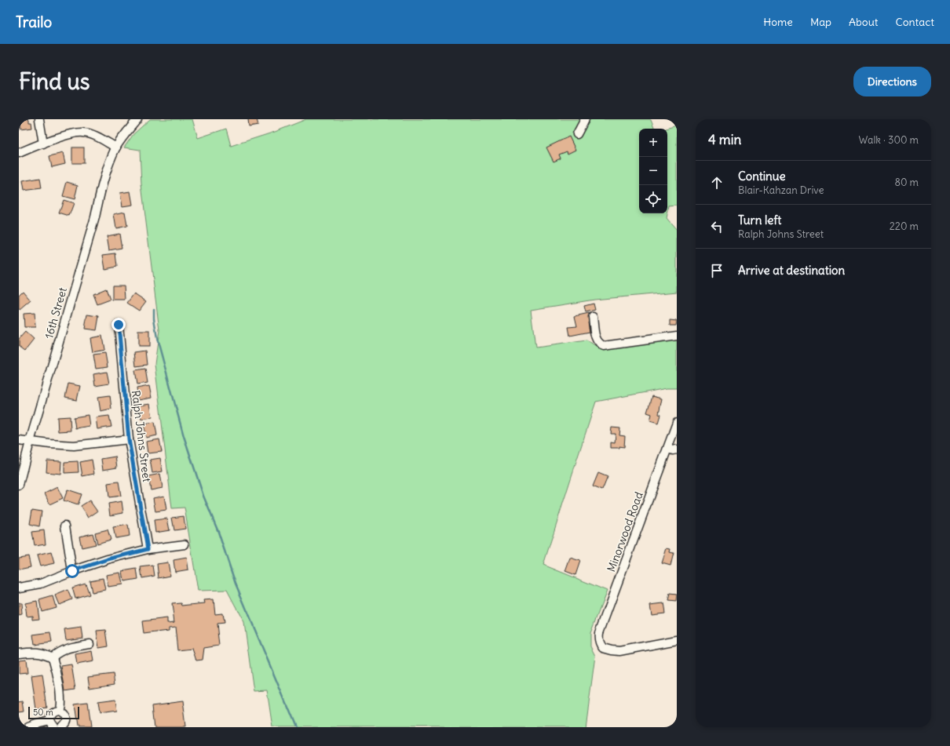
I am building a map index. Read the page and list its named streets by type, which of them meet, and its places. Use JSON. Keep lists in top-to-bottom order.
{
  "streets": {
    "street": ["16th Street", "Ralph Johns Street", "Minorwood Road"]
  },
  "scale_bar": "50 m",
  "page": {
    "header": "Trailo",
    "nav": [
      "Home",
      "Map",
      "About",
      "Contact"
    ],
    "buttons": "Directions",
    "title": "Find us",
    "heading": ["4 min", "Walk · 300 m"],
    "map_buttons": ["+", "−"],
    "list": [
      ["Continue", "Blair-Kahzan Drive", "80 m"],
      ["Turn left", "Ralph Johns Street", "220 m"],
      "Arrive at destination"
    ],
    "scale": "50 m"
  }
}
